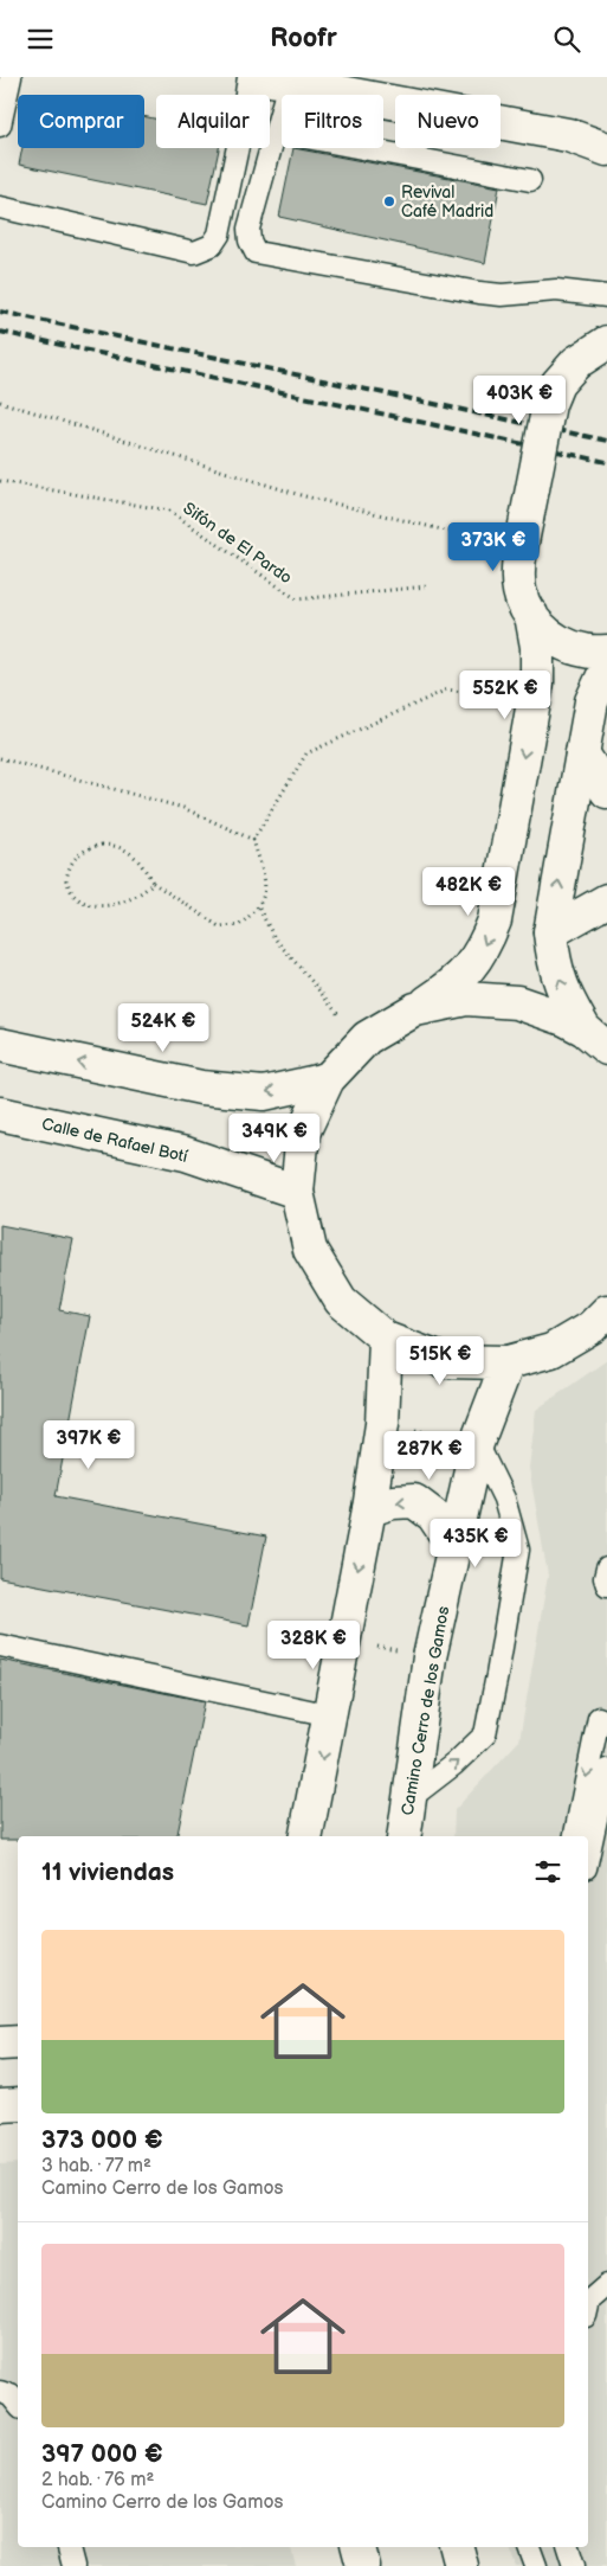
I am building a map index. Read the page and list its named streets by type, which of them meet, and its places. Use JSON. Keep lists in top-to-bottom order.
{
  "streets": {
    "street": ["Calle de Rafael Botí", "Camino Cerro de los Gamos"],
    "path": ["Sifón de El Pardo"]
  },
  "places": ["Revival Café Madrid"],
  "page": {
    "header": "Roofr",
    "chip": [
      "Comprar",
      "Alquilar",
      "Filtros",
      "Nuevo"
    ],
    "price": [
      "403K €",
      "373K €",
      "552K €",
      "482K €",
      "524K €",
      "349K €",
      "515K €",
      "397K €",
      "287K €",
      "435K €",
      "328K €"
    ],
    "heading": "11 viviendas",
    "list": [
      {
        "name": "373 000 €",
        "note": "3 hab. · 77 m² · Camino Cerro de los Gamos"
      },
      {
        "name": "397 000 €",
        "note": "2 hab. · 76 m² · Camino Cerro de los Gamos"
      }
    ]
  }
}
